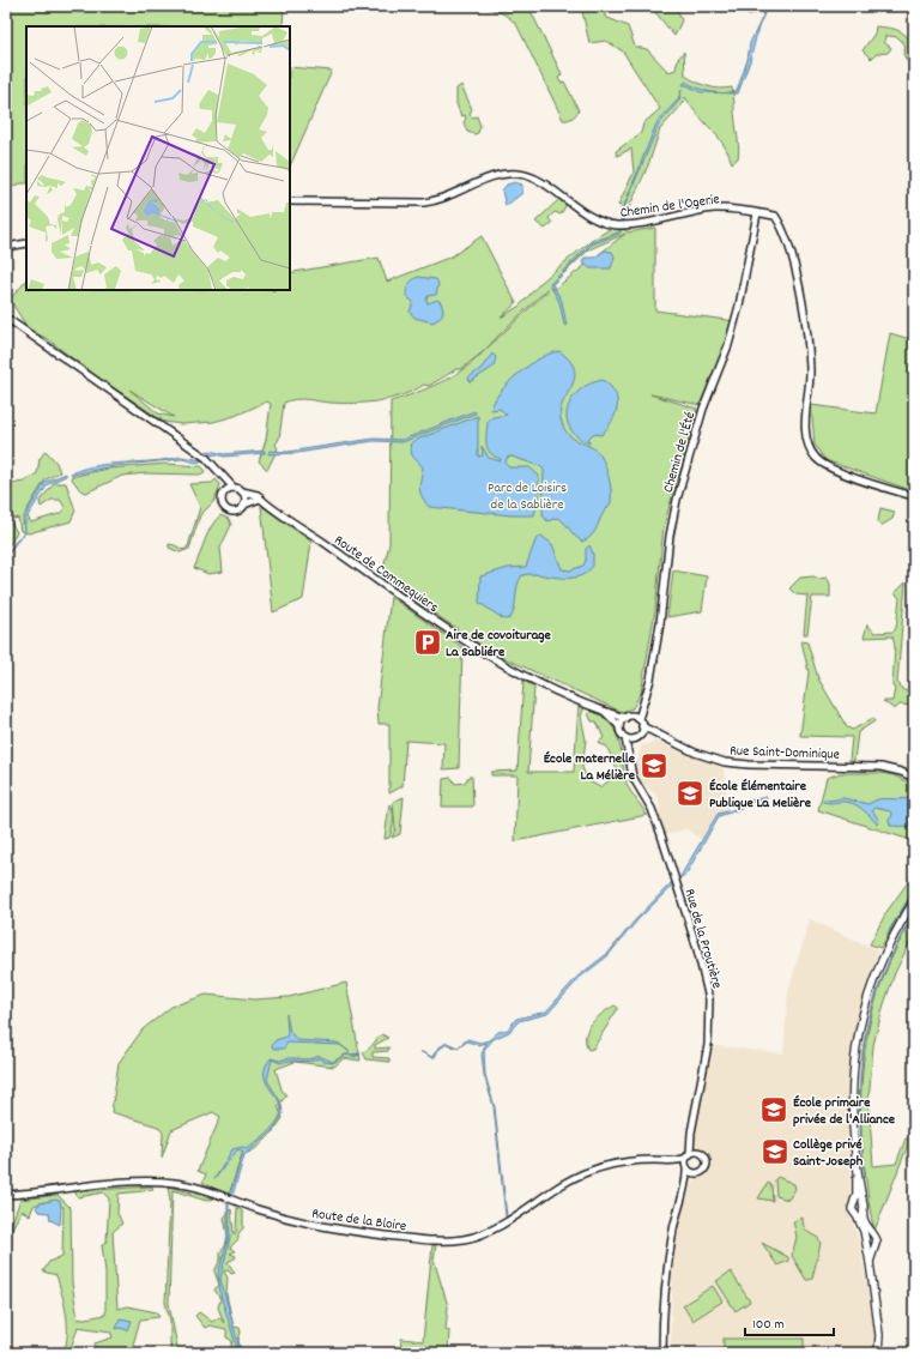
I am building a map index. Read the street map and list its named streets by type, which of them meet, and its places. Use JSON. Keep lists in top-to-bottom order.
{
  "streets": {
    "street": [
      "Chemin de l'Ogerie",
      "Chemin de l'Été",
      "Route de Commequiers",
      "Rue Saint-Dominique",
      "Rue de la Proutière",
      "Route de la Bloire"
    ]
  },
  "crossings": [
    ["Chemin de l'Ogerie", "Chemin de l'Été"],
    ["Chemin de l'Été", "Route de Commequiers"],
    ["Chemin de l'Été", "Rue Saint-Dominique"],
    ["Chemin de l'Été", "Rue de la Proutière"],
    ["Route de Commequiers", "Rue Saint-Dominique"],
    ["Route de Commequiers", "Rue de la Proutière"],
    ["Rue Saint-Dominique", "Rue de la Proutière"],
    ["Rue de la Proutière", "Route de la Bloire"]
  ],
  "parks": ["Parc de Loisirs de la Sablière"],
  "places": {
    "parking": ["Aire de covoiturage La Sabliére"],
    "school or university": [
      "École maternelle La Mélière",
      "École Élémentaire Publique La Melière",
      "École primaire privée de l'Alliance",
      "Collège privé Saint-Joseph"
    ]
  },
  "scale_bar": "100 m"
}
